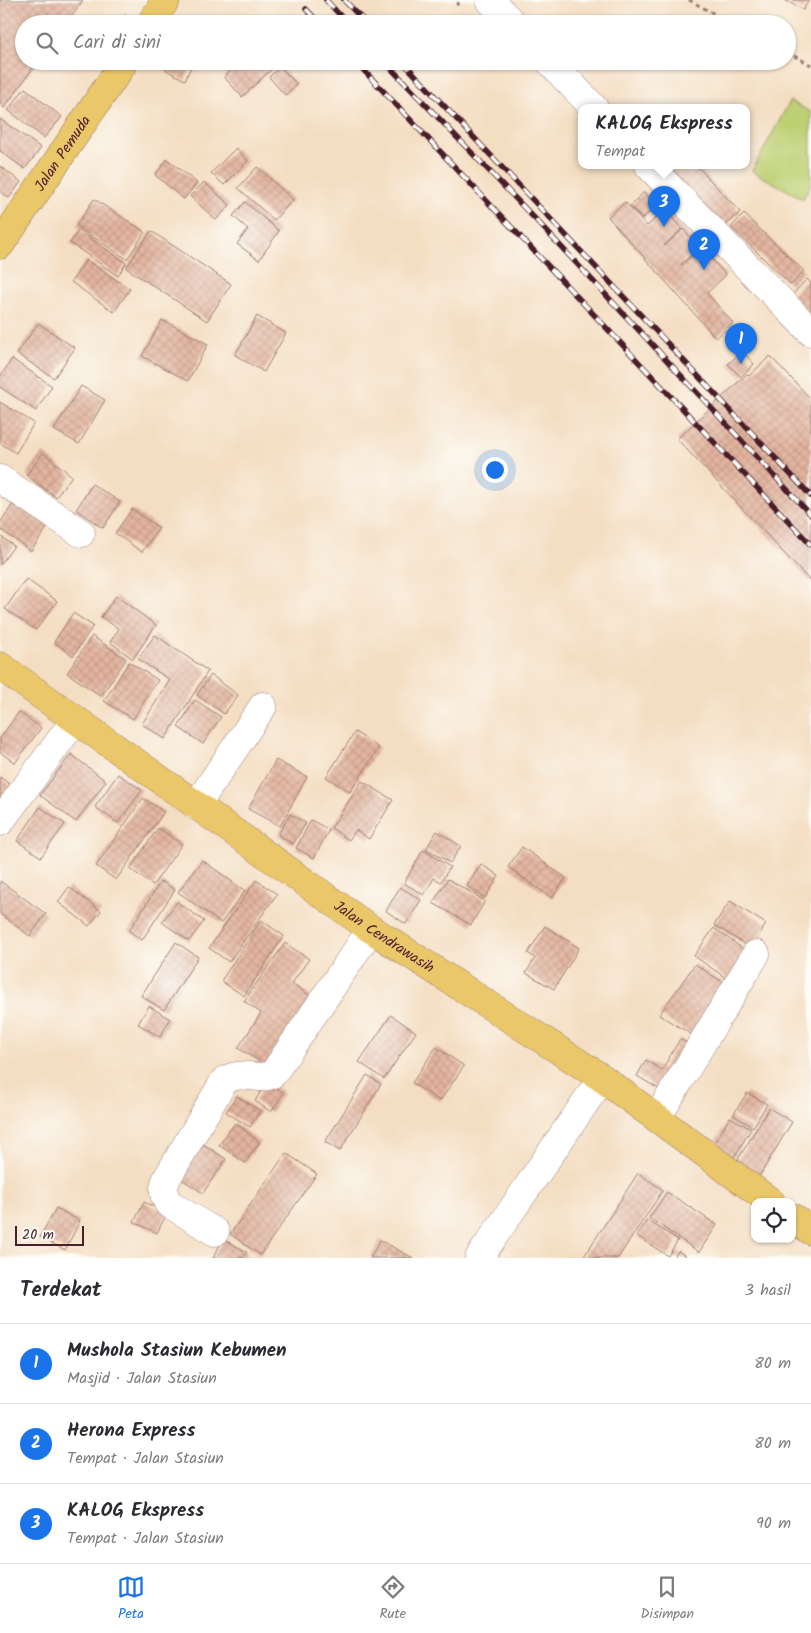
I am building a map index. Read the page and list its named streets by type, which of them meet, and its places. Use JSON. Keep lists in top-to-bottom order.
{
  "streets": {
    "main road": ["Jalan Pemuda", "Jalan Cendrawasih"]
  },
  "scale_bar": "20 m",
  "page": {
    "search": "Cari di sini",
    "popup": ["KALOG Ekspress", "Tempat"],
    "pins": ["3", "2", "1"],
    "scale": "20 m",
    "heading": ["Terdekat", "3 hasil"],
    "list": [
      {
        "mark": "1",
        "name": "Mushola Stasiun Kebumen",
        "note": "Masjid · Jalan Stasiun",
        "value": "80 m"
      },
      {
        "mark": "2",
        "name": "Herona Express",
        "note": "Tempat · Jalan Stasiun",
        "value": "80 m"
      },
      {
        "mark": "3",
        "name": "KALOG Ekspress",
        "note": "Tempat · Jalan Stasiun",
        "value": "90 m"
      }
    ],
    "nav": ["Peta", "Rute", "Disimpan"]
  }
}
